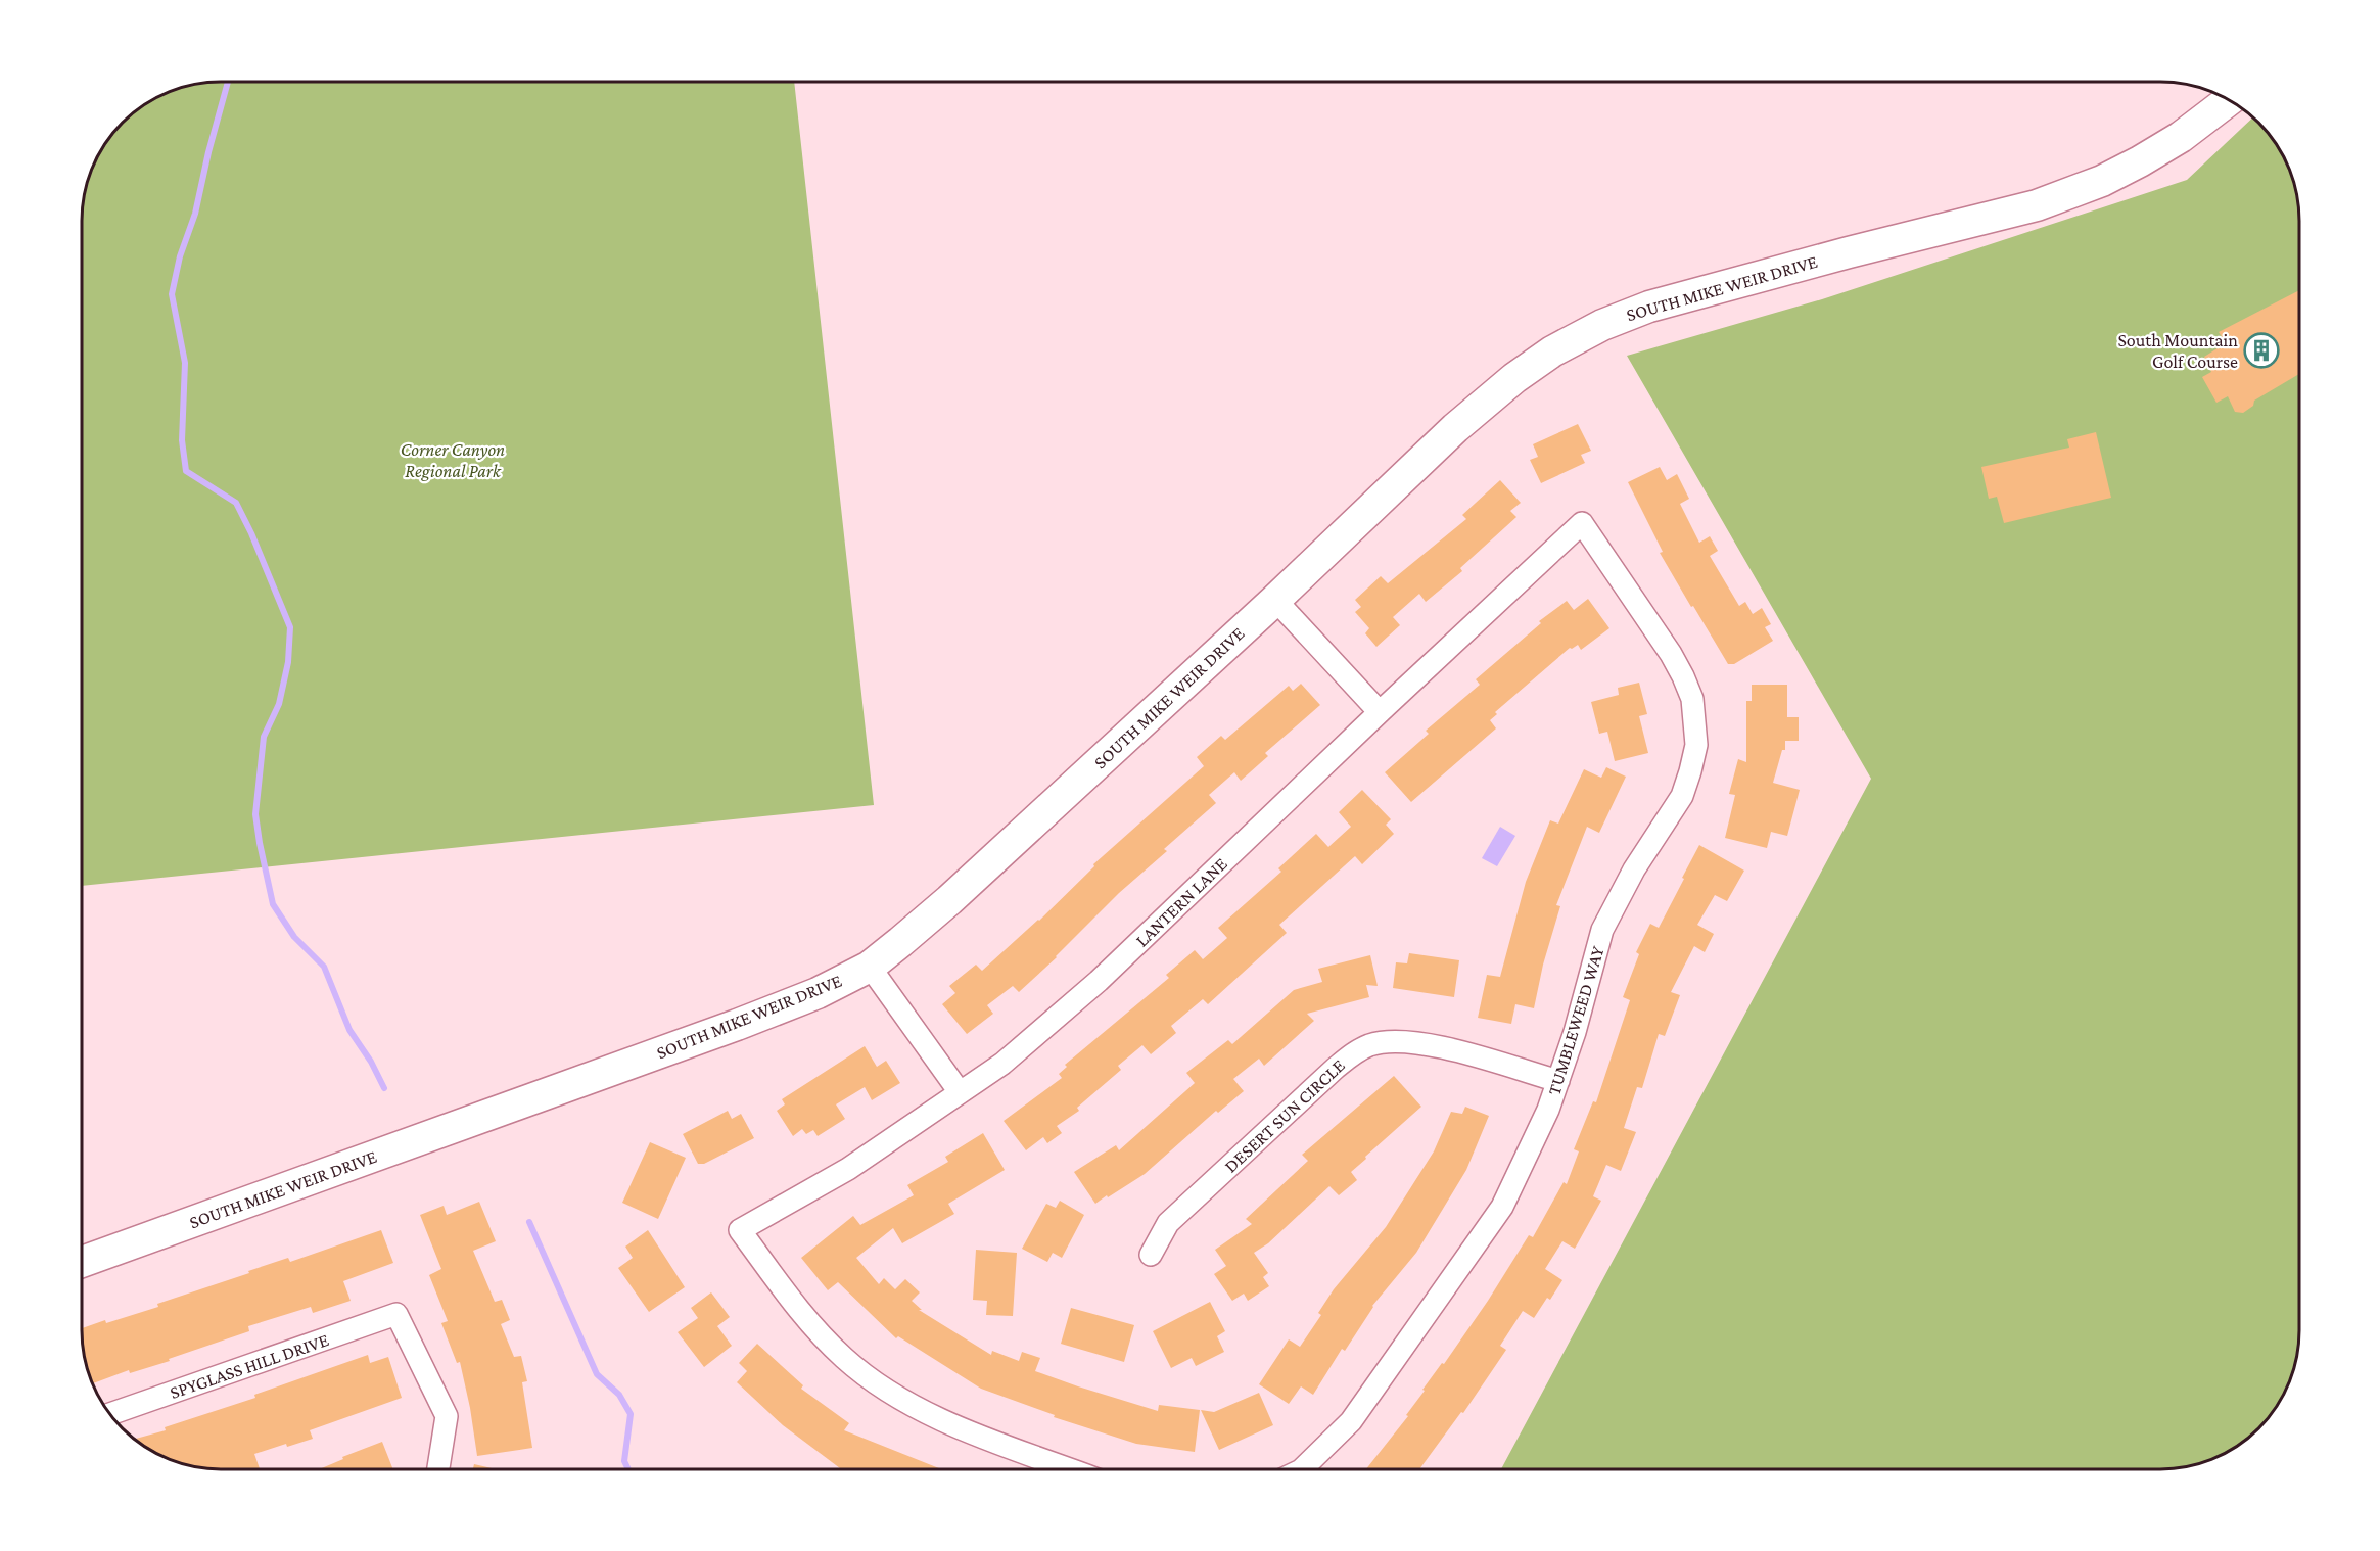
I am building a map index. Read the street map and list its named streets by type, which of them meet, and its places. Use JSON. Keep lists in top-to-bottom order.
{
  "streets": {
    "street": [
      "SOUTH MIKE WEIR DRIVE",
      "LANTERN LANE",
      "TUMBLEWEED WAY",
      "DESERT SUN CIRCLE",
      "SPYGLASS HILL DRIVE"
    ]
  },
  "crossings": [
    ["LANTERN LANE", "TUMBLEWEED WAY"],
    ["TUMBLEWEED WAY", "DESERT SUN CIRCLE"]
  ],
  "parks": ["Corner Canyon Regional Park"],
  "places": {
    "building": ["South Mountain Golf Course"]
  }
}
